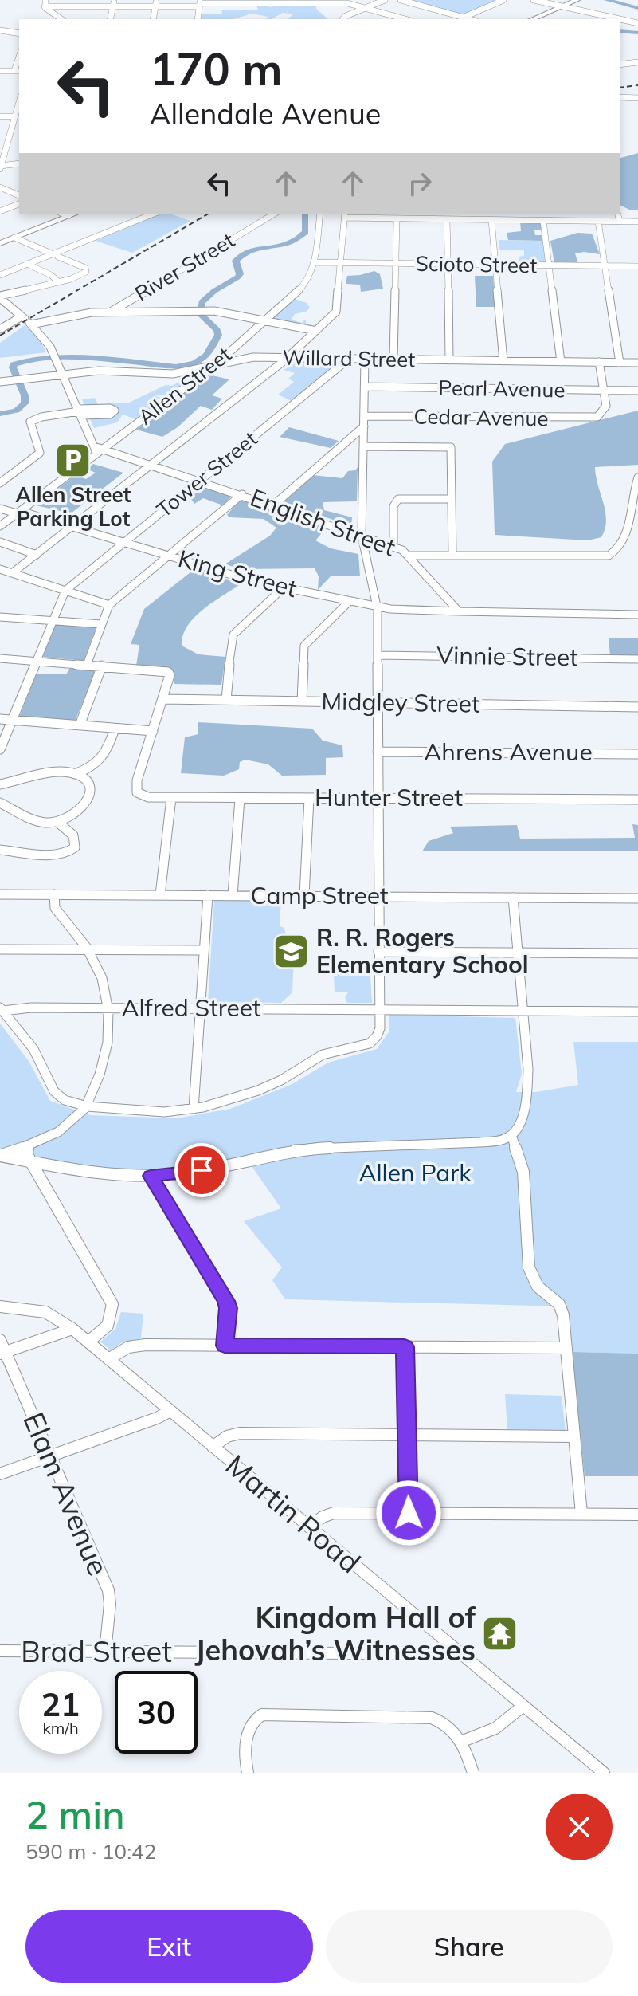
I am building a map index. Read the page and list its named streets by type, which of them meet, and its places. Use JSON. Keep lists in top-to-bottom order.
{
  "streets": {
    "street": [
      "Scioto Street",
      "River Street",
      "Willard Street",
      "Allen Street",
      "Pearl Avenue",
      "Cedar Avenue",
      "Tower Street",
      "English Street",
      "King Street",
      "Vinnie Street",
      "Midgley Street",
      "Ahrens Avenue",
      "Hunter Street",
      "Camp Street",
      "Alfred Street",
      "Elam Avenue",
      "Martin Road",
      "Brad Street"
    ]
  },
  "crossings": [
    ["Scioto Street", "Allen Street"],
    ["Willard Street", "Allen Street"],
    ["Willard Street", "Tower Street"],
    ["Allen Street", "English Street"],
    ["Pearl Avenue", "Cedar Avenue"],
    ["Tower Street", "English Street"],
    ["Tower Street", "King Street"],
    ["English Street", "King Street"],
    ["Elam Avenue", "Brad Street"],
    ["Martin Road", "Brad Street"]
  ],
  "parks": ["Allen Park"],
  "places": {
    "parking": ["Allen Street Parking Lot"],
    "school or university": ["R. R. Rogers Elementary School"],
    "temple": ["Kingdom Hall of Jehovah’s Witnesses"]
  },
  "page": {
    "turn": ["170 m", "Allendale Avenue"],
    "speed": "21 km/h",
    "limit": "30",
    "heading": ["2 min", "590 m · 10:42"],
    "buttons": ["Exit", "Share"]
  }
}
